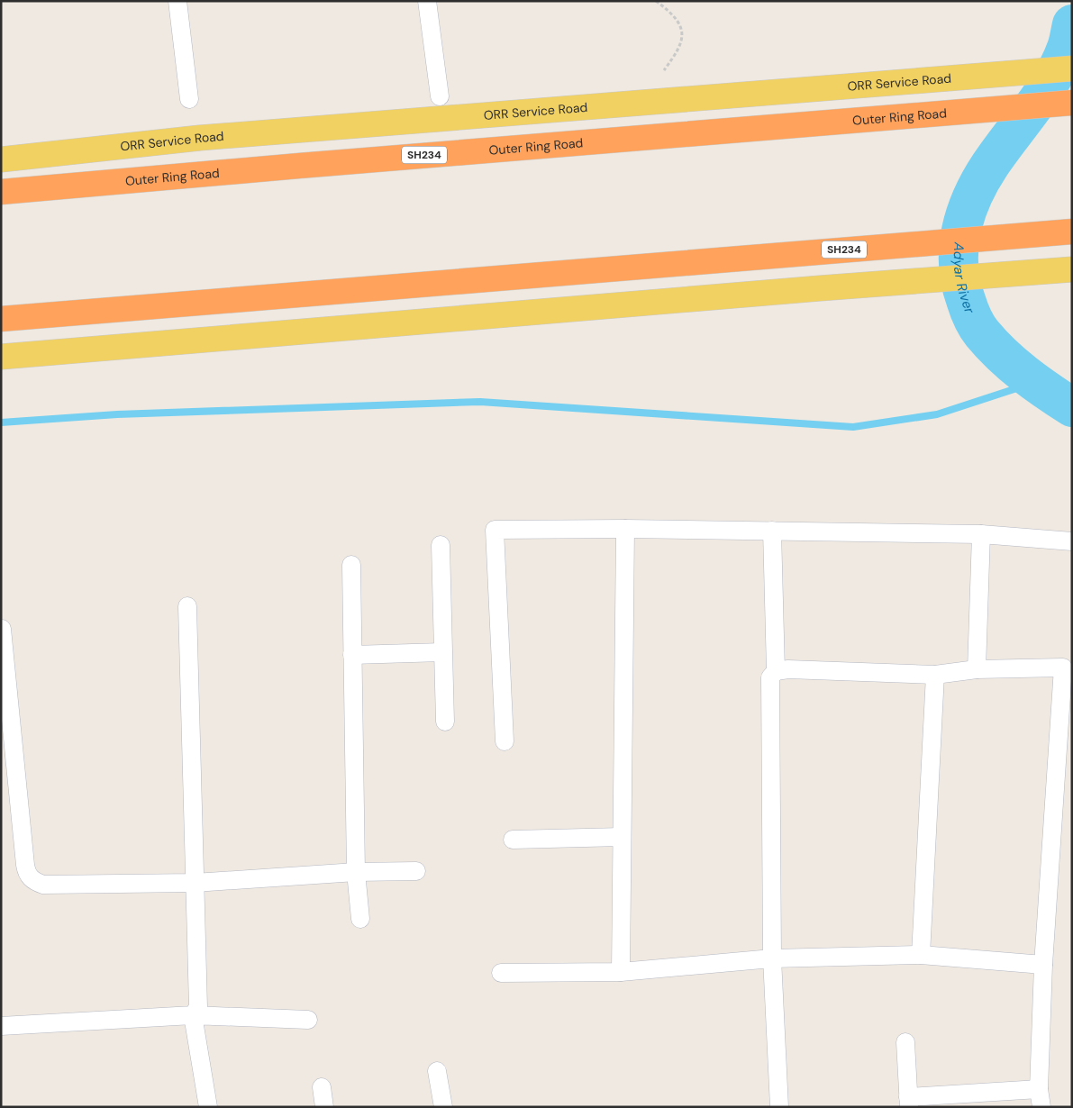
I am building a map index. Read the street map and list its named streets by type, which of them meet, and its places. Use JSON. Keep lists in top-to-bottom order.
{
  "streets": {
    "highway": ["Outer Ring Road", "SH234"],
    "main road": ["ORR Service Road"]
  },
  "water": ["Adyar River"]
}
